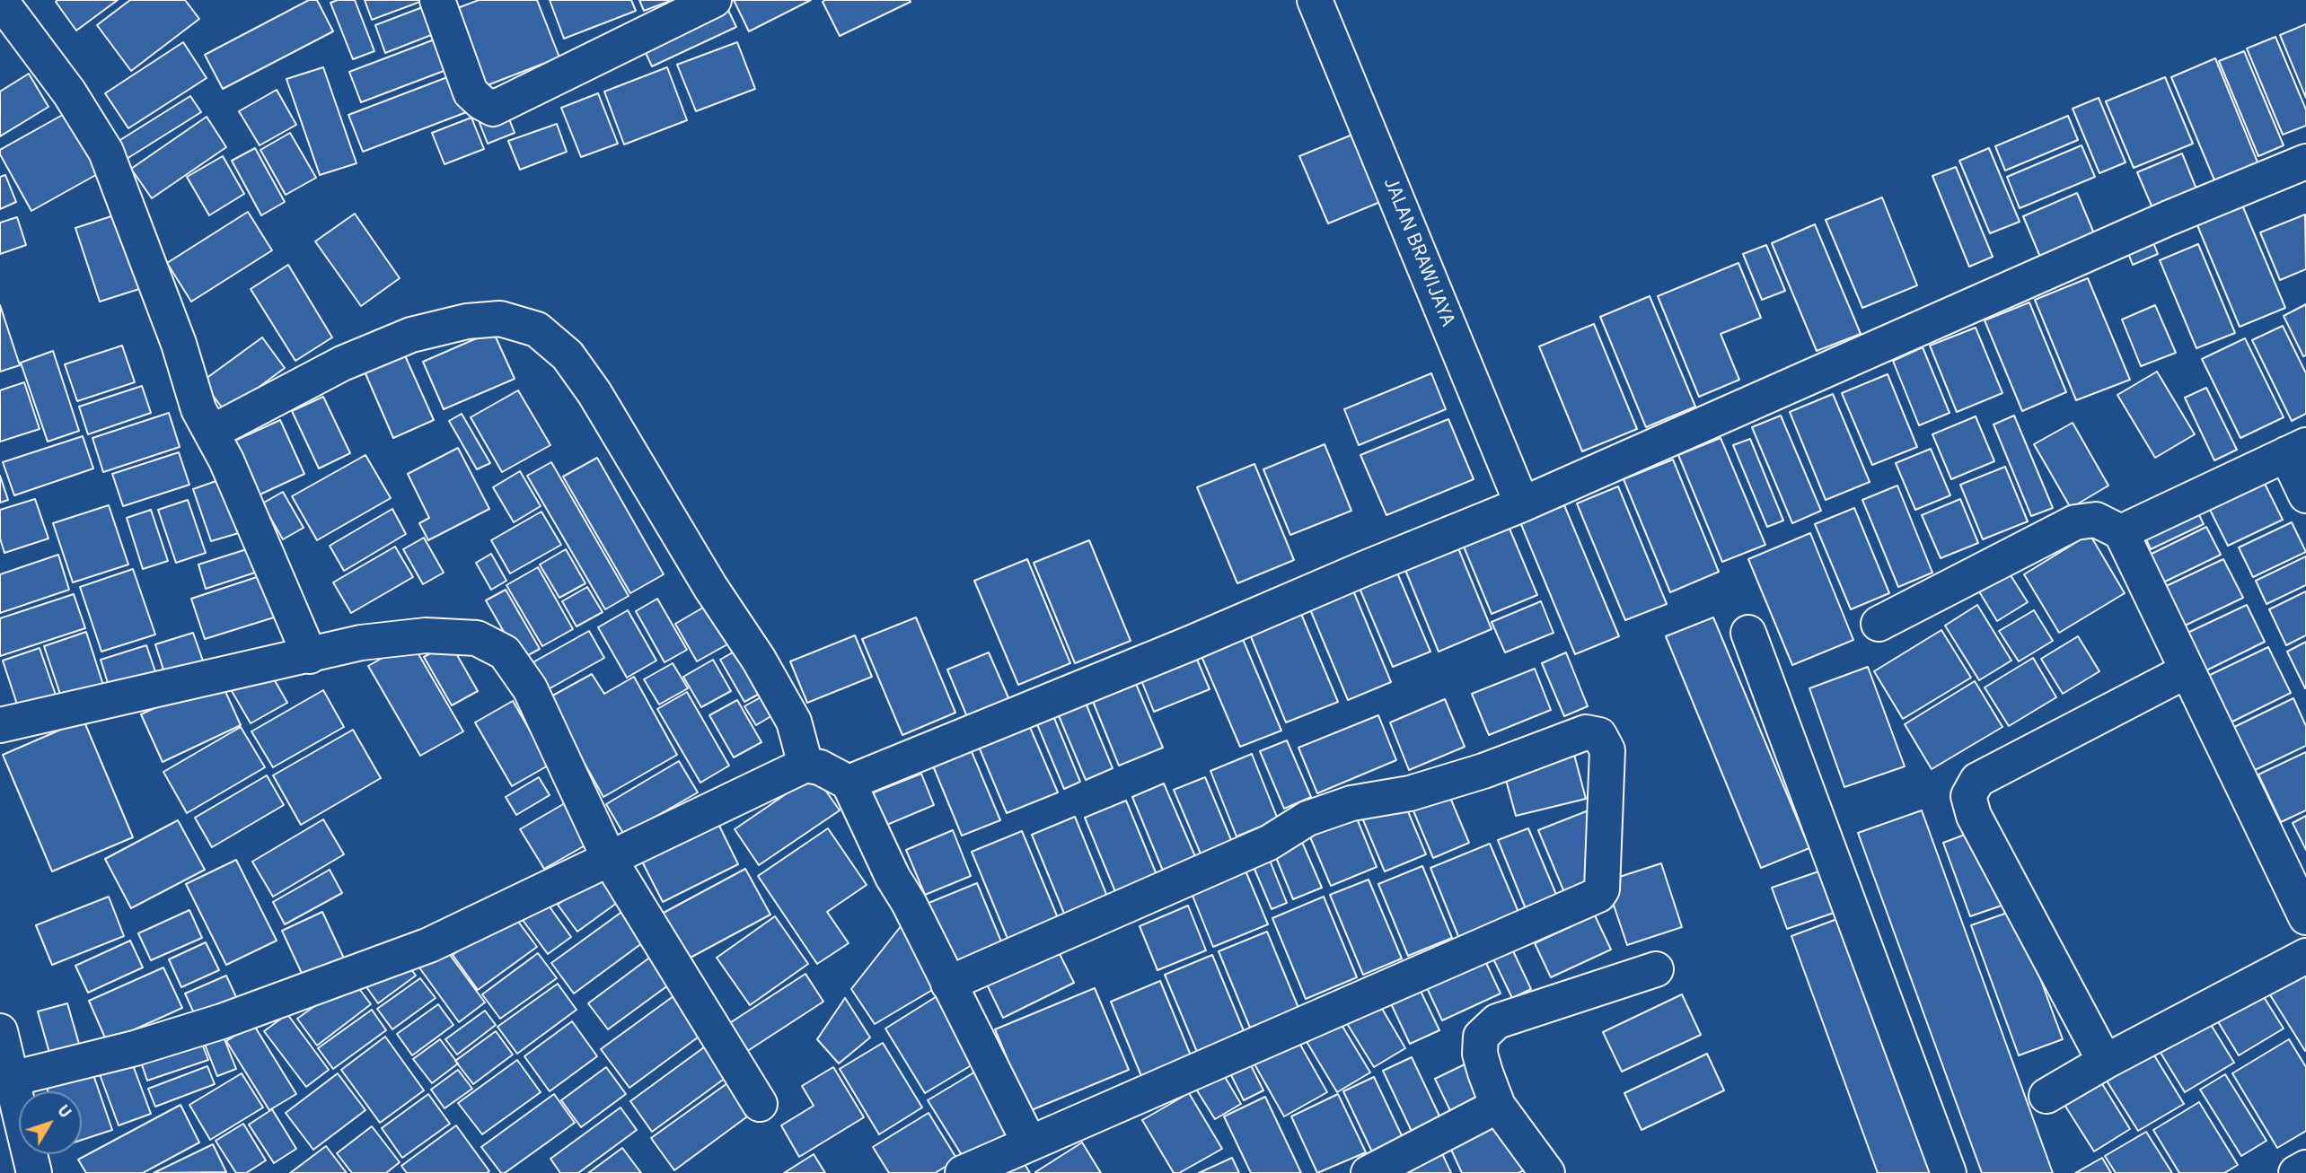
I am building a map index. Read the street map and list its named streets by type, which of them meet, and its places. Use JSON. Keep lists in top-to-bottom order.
{
  "streets": {
    "main road": ["JALAN BRAWIJAYA"]
  },
  "north": "top right"
}
